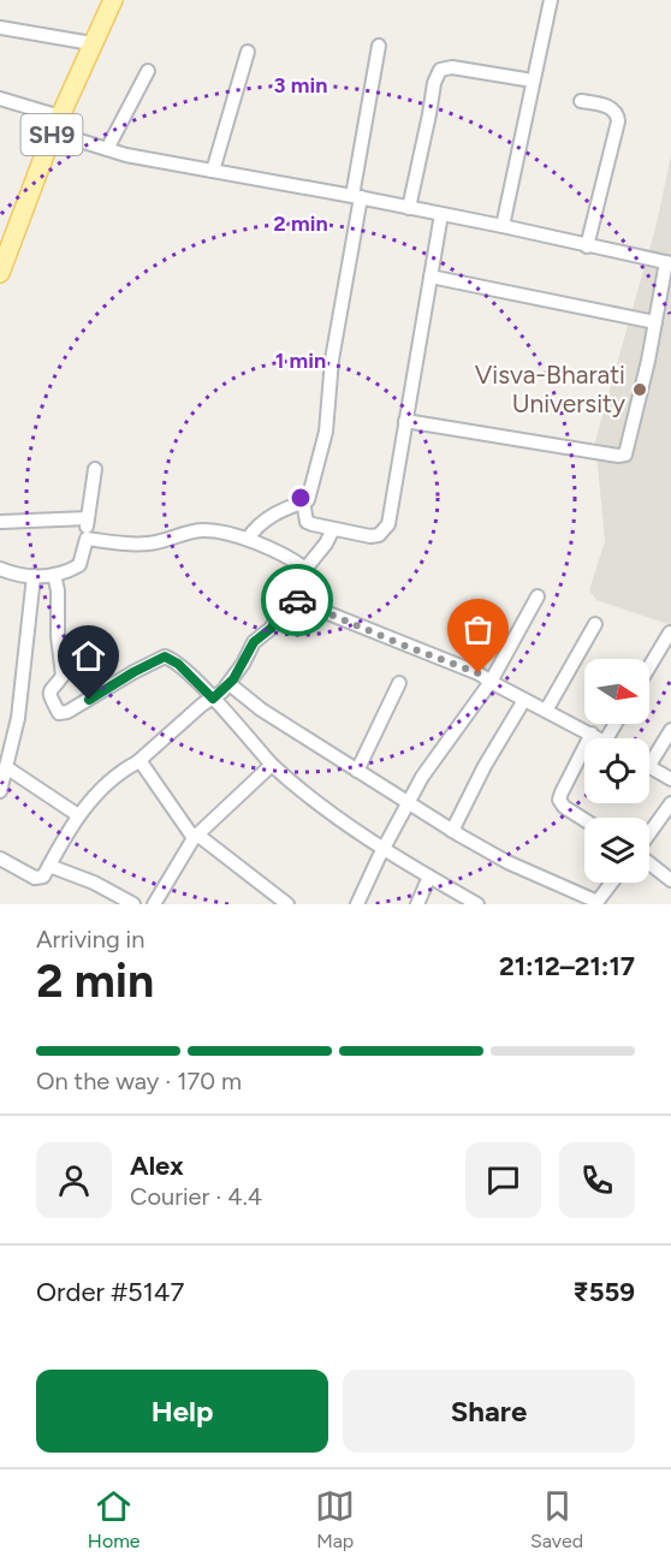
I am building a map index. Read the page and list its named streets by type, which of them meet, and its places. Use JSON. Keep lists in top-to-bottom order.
{
  "streets": {
    "main road": ["SH9"]
  },
  "places": ["Visva-Bharati University"],
  "north": "right",
  "page": {
    "heading": ["2 min", "Arriving in", "21:12–21:17"],
    "panel": [
      "Alex",
      "Courier · 4.4",
      "Order #5147",
      "₹559"
    ],
    "bar": "On the way · 170 m",
    "buttons": ["Help", "Share"],
    "tabs": ["Home", "Map", "Saved"]
  },
  "rings": ["3 min", "2 min", "1 min"]
}
